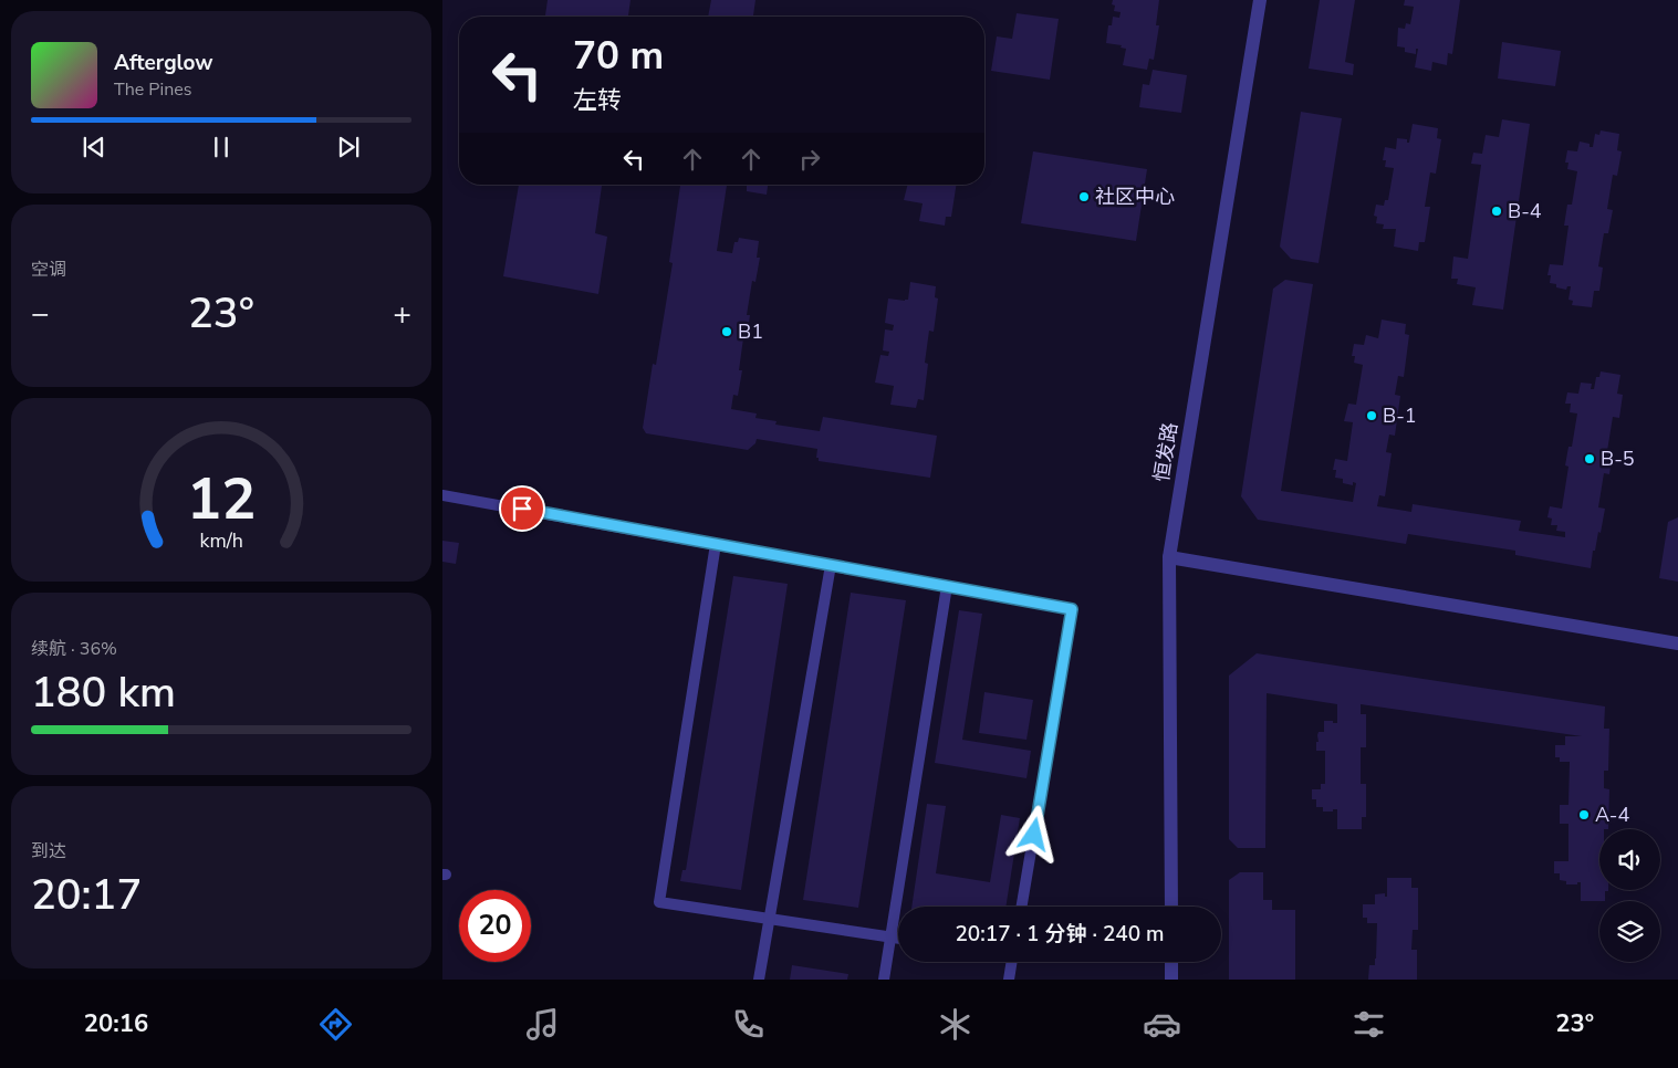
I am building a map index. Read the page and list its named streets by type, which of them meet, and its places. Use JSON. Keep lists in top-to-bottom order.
{
  "streets": {
    "street": ["恒发路"]
  },
  "places": [
    "社区中心",
    "B-4",
    "B1",
    "B-1",
    "B-5",
    "A-4"
  ],
  "page": {
    "turn": ["70 m", "左转"],
    "song": ["Afterglow", "The Pines"],
    "tile": [
      "空调",
      ["续航 · 36%", "180 km"],
      ["到达", "20:17"]
    ],
    "heat": ["−", "23°", "+"],
    "limit": "20",
    "trip": "20:17 · 1 分钟 · 240 m",
    "tabs": ["20:16", "23°"],
    "gauge": ["12", "km/h"]
  }
}
